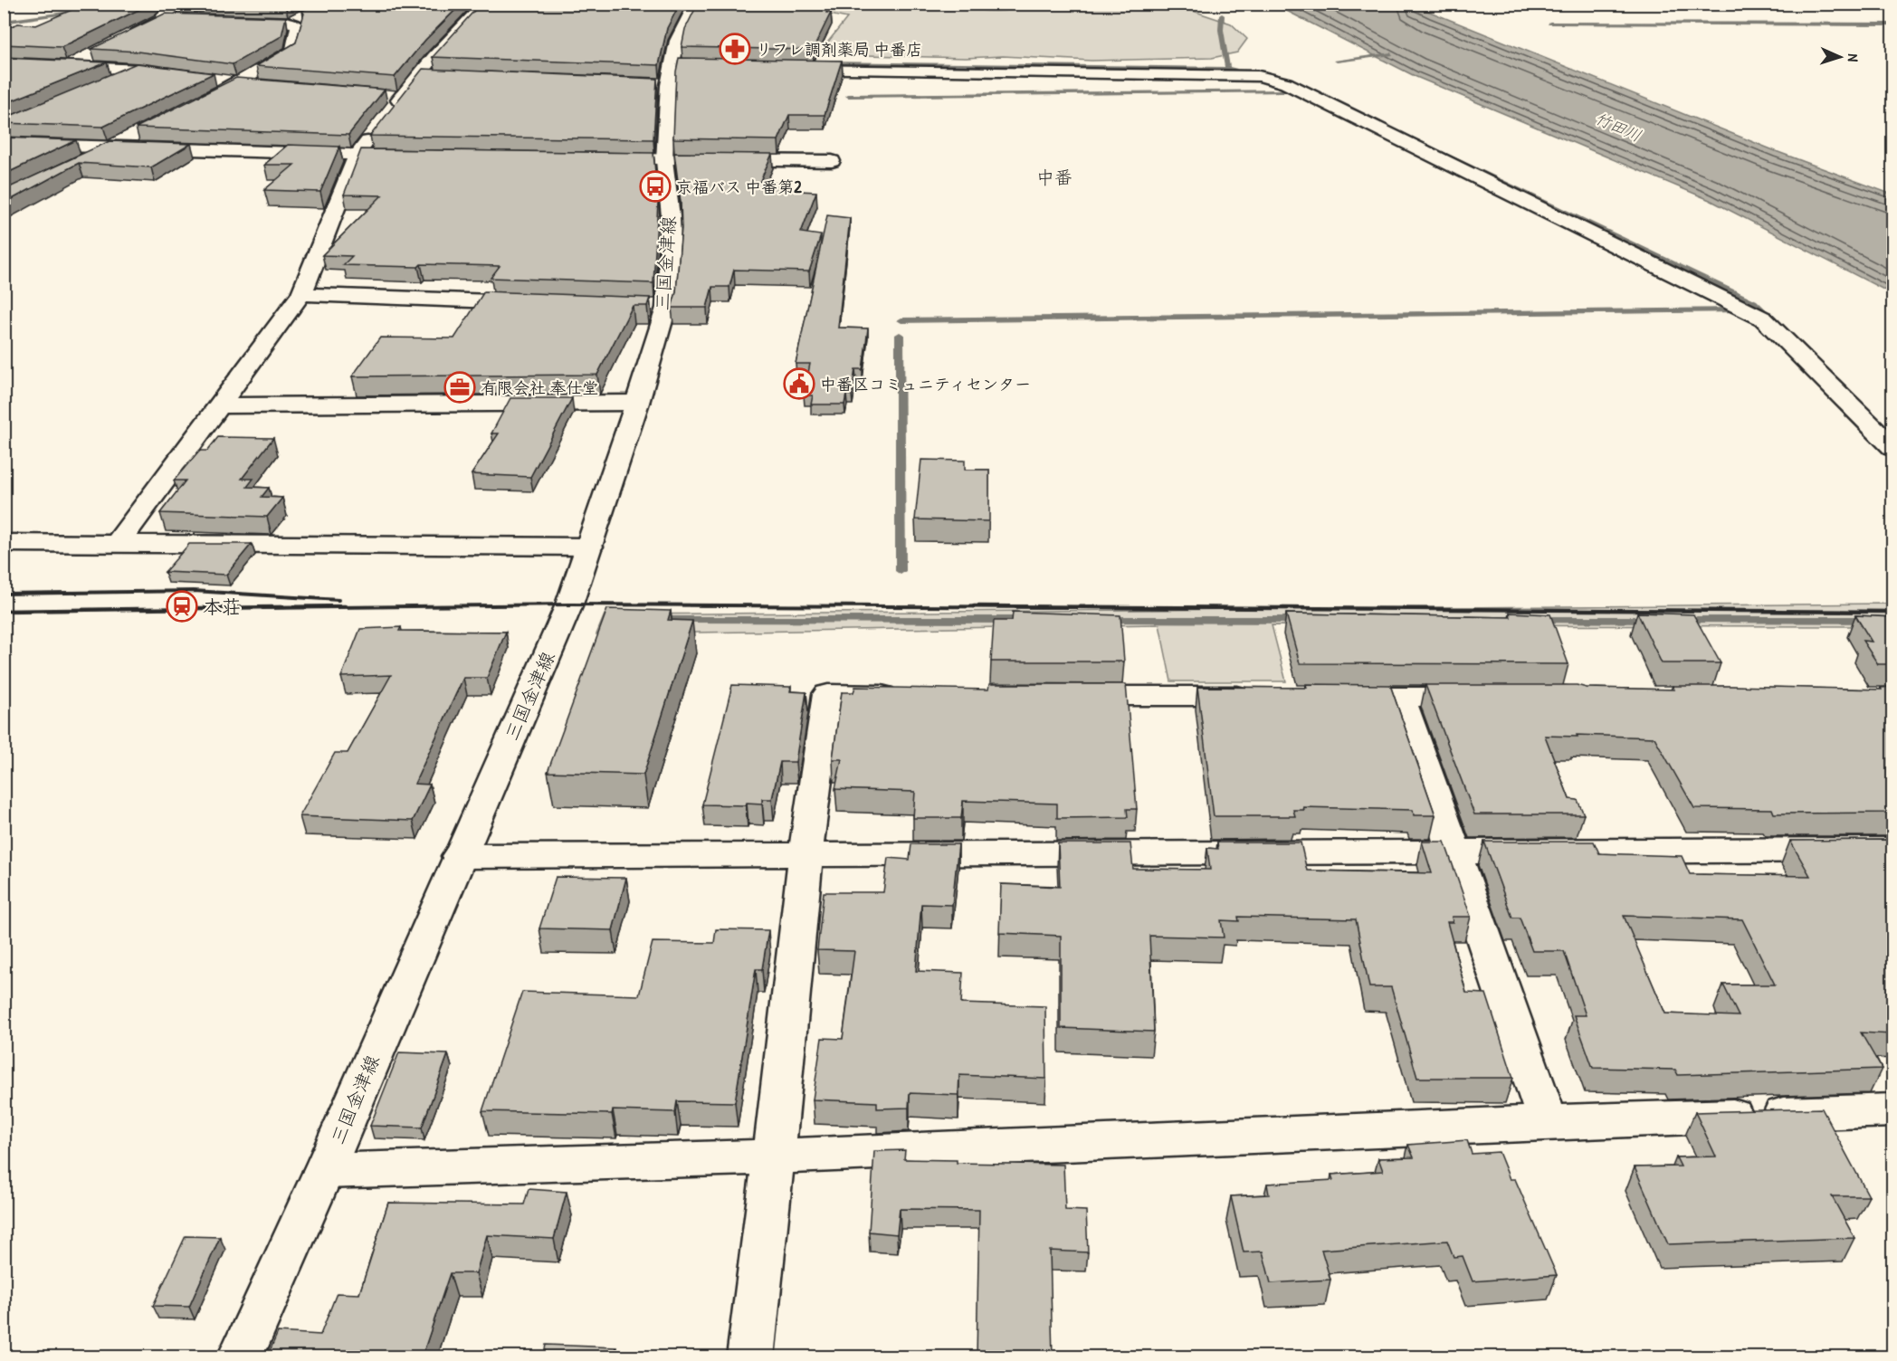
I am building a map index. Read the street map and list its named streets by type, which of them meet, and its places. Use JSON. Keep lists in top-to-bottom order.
{
  "streets": {
    "street": ["三国金津線"]
  },
  "districts": ["中番"],
  "water": ["竹田川"],
  "places": {
    "pharmacy": ["リフレ調剤薬局 中番店"],
    "bus stop": ["京福バス 中番第2"],
    "public building": ["中番区コミュニティセンター"],
    "office": ["有限会社 奉仕堂"],
    "station": ["本荘"]
  },
  "north": "right"
}
